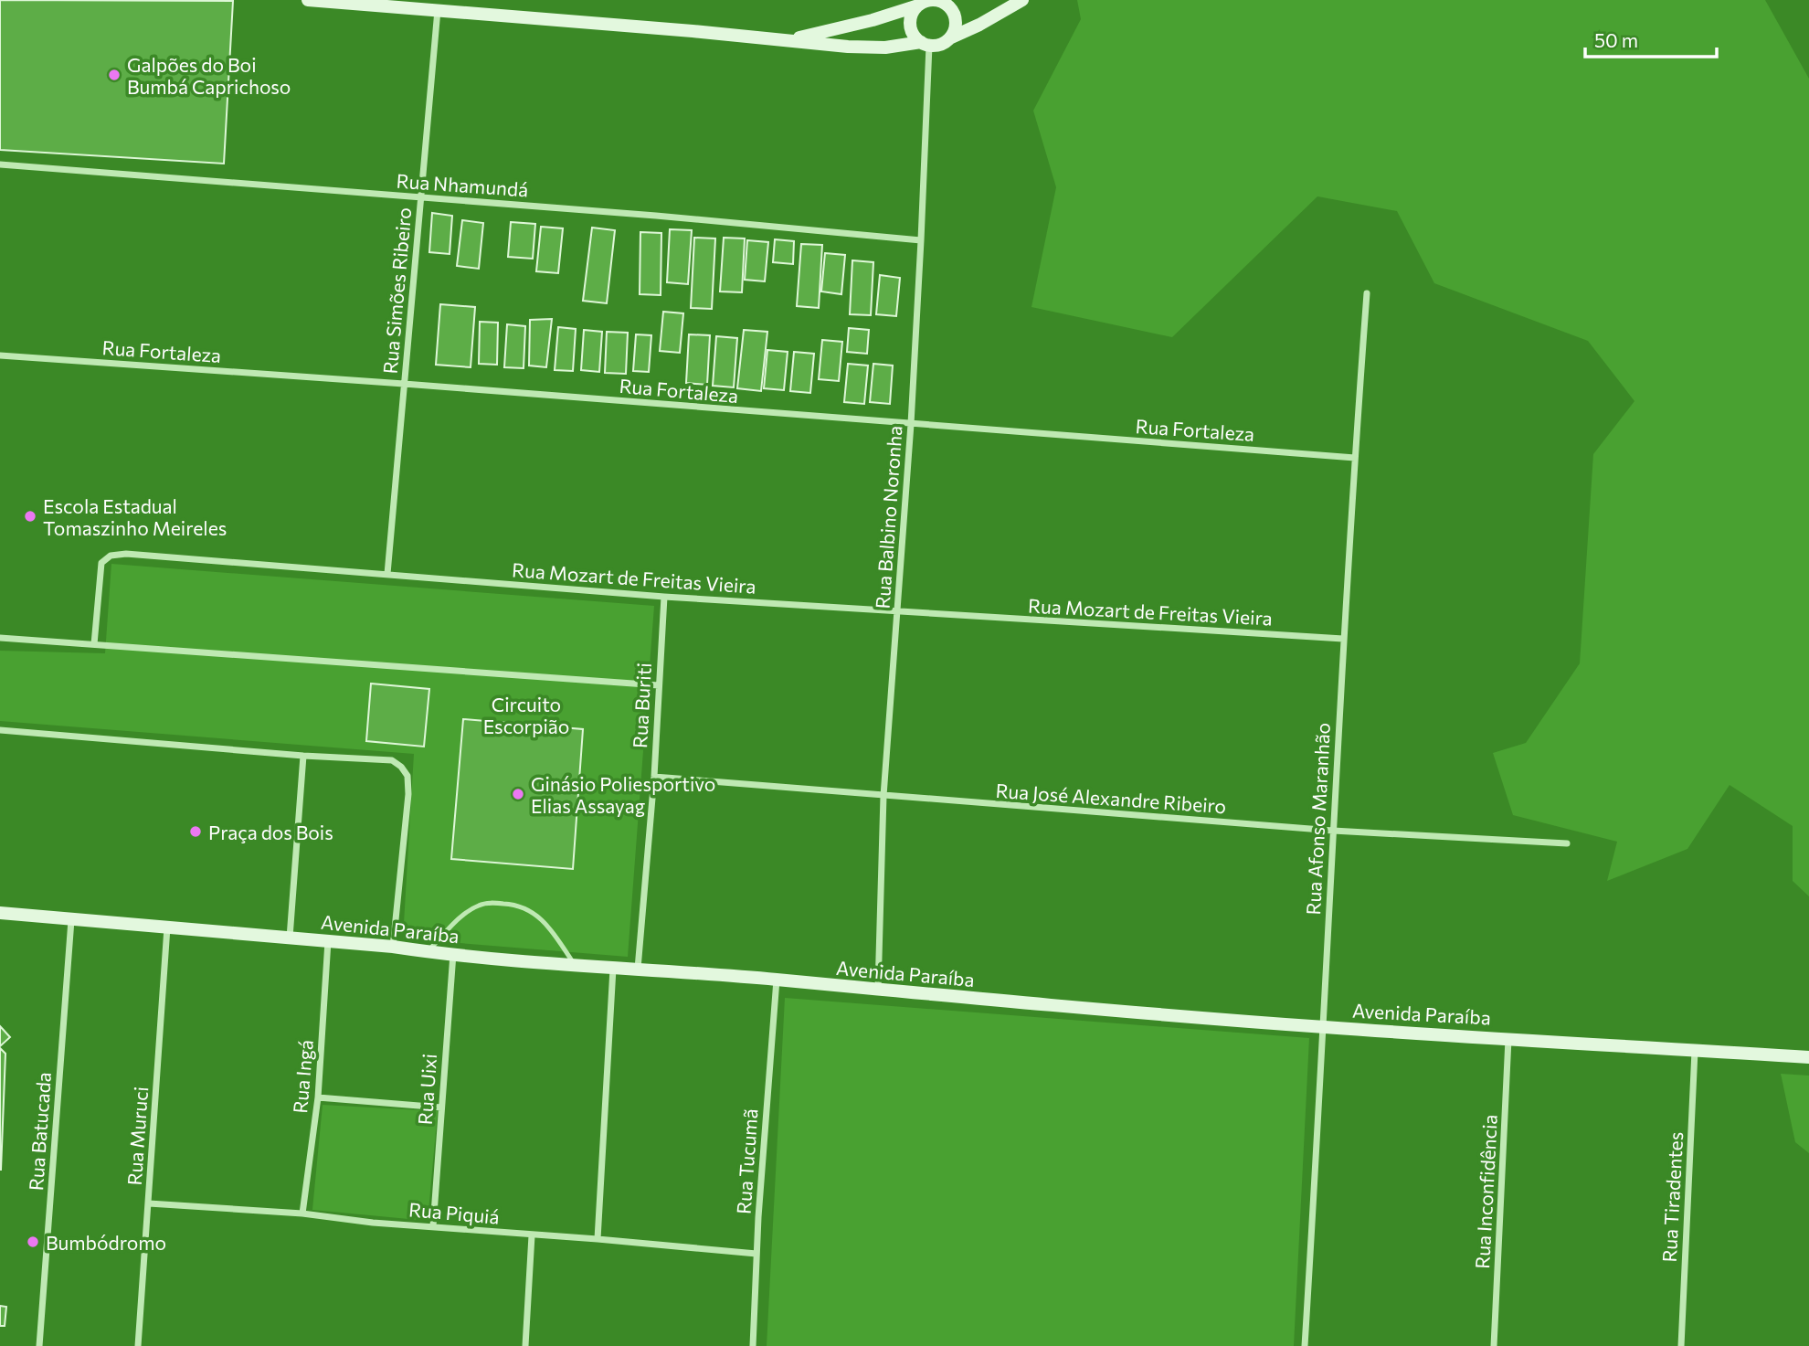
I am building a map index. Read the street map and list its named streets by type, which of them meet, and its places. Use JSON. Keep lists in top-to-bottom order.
{
  "streets": {
    "street": [
      "Rua Nhamundá",
      "Rua Simões Ribeiro",
      "Rua Fortaleza",
      "Rua Balbino Noronha",
      "Rua Mozart de Freitas Vieira",
      "Rua Buriti",
      "Rua José Alexandre Ribeiro",
      "Rua Afonso Maranhão",
      "Avenida Paraíba",
      "Rua Ingá",
      "Rua Uixi",
      "Rua Batucada",
      "Rua Muruci",
      "Rua Tucumã",
      "Rua Inconfidência",
      "Rua Tiradentes",
      "Rua Piquiá"
    ]
  },
  "crossings": [
    ["Rua Nhamundá", "Rua Simões Ribeiro"],
    ["Rua Nhamundá", "Rua Balbino Noronha"],
    ["Rua Simões Ribeiro", "Rua Fortaleza"],
    ["Rua Simões Ribeiro", "Rua Mozart de Freitas Vieira"],
    ["Rua Fortaleza", "Rua Balbino Noronha"],
    ["Rua Fortaleza", "Rua Afonso Maranhão"],
    ["Rua Balbino Noronha", "Rua Mozart de Freitas Vieira"],
    ["Rua Balbino Noronha", "Rua José Alexandre Ribeiro"],
    ["Rua Balbino Noronha", "Avenida Paraíba"],
    ["Rua Mozart de Freitas Vieira", "Rua Buriti"],
    ["Rua Mozart de Freitas Vieira", "Rua Afonso Maranhão"],
    ["Rua Buriti", "Rua José Alexandre Ribeiro"],
    ["Rua Buriti", "Avenida Paraíba"],
    ["Rua José Alexandre Ribeiro", "Rua Afonso Maranhão"],
    ["Rua Afonso Maranhão", "Avenida Paraíba"],
    ["Avenida Paraíba", "Rua Ingá"],
    ["Avenida Paraíba", "Rua Uixi"],
    ["Avenida Paraíba", "Rua Batucada"],
    ["Avenida Paraíba", "Rua Muruci"],
    ["Avenida Paraíba", "Rua Tucumã"],
    ["Avenida Paraíba", "Rua Inconfidência"],
    ["Avenida Paraíba", "Rua Tiradentes"],
    ["Rua Ingá", "Rua Piquiá"],
    ["Rua Uixi", "Rua Piquiá"],
    ["Rua Muruci", "Rua Piquiá"],
    ["Rua Tucumã", "Rua Piquiá"]
  ],
  "parks": ["Circuito Escorpião"],
  "places": [
    "Galpões do Boi Bumbá Caprichoso",
    "Escola Estadual Tomaszinho Meireles",
    "Ginásio Poliesportivo Elias Assayag",
    "Praça dos Bois",
    "Bumbódromo"
  ],
  "scale_bar": "50 m"
}
